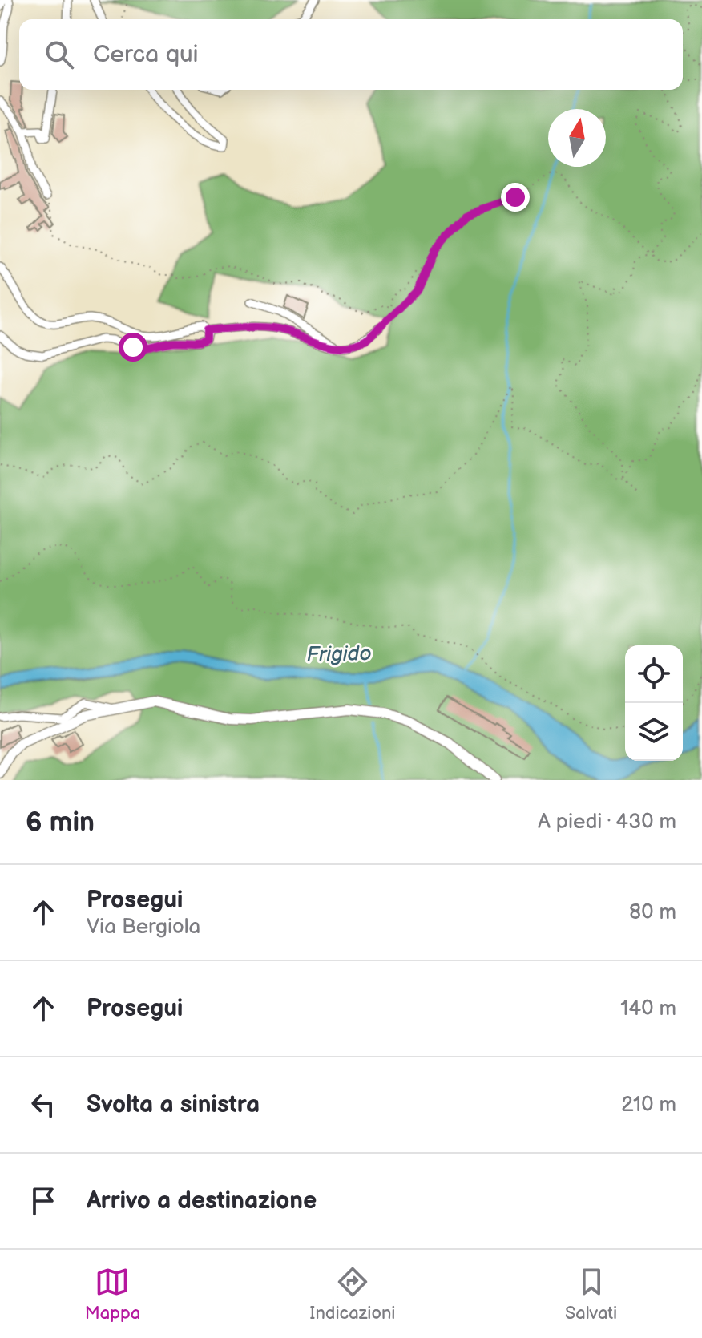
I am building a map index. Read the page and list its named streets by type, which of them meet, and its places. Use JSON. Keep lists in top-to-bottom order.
{
  "water": ["Frigido"],
  "north": "top",
  "page": {
    "search": "Cerca qui",
    "heading": ["6 min", "A piedi · 430 m"],
    "list": [
      ["Prosegui", "Via Bergiola", "80 m"],
      ["Prosegui", "140 m"],
      ["Svolta a sinistra", "210 m"],
      "Arrivo a destinazione"
    ],
    "nav": ["Mappa", "Indicazioni", "Salvati"]
  }
}
